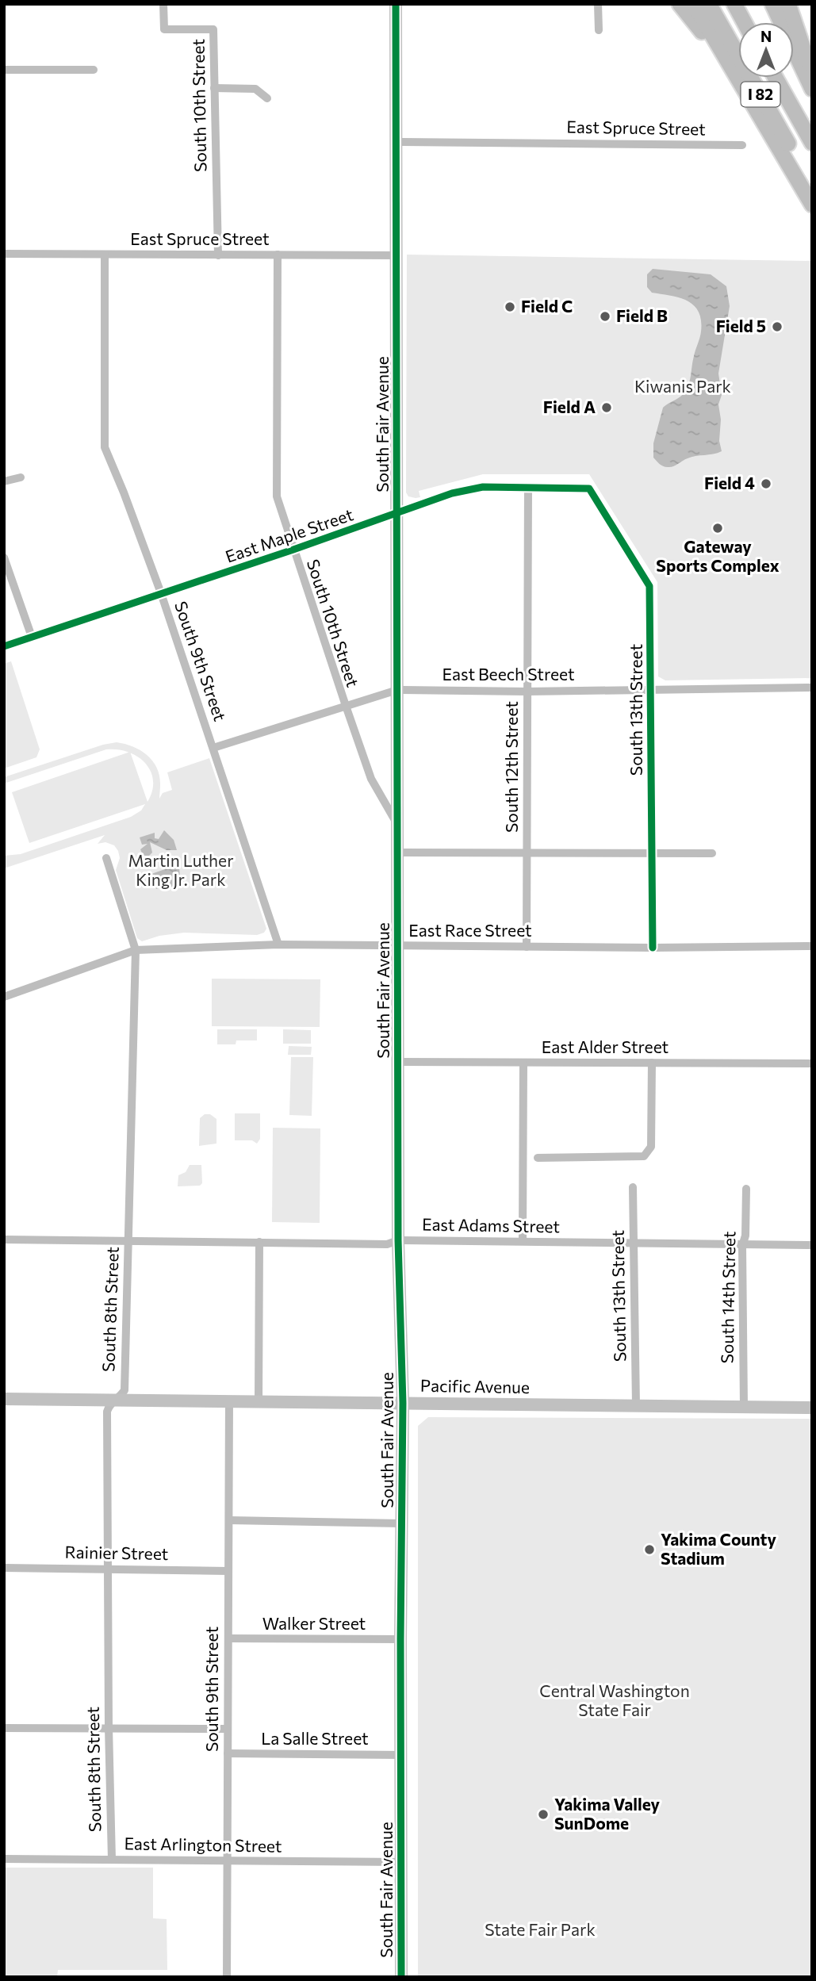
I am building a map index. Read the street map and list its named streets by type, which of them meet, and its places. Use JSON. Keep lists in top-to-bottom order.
{
  "streets": {
    "highway": ["I 82"],
    "street": [
      "South 10th Street",
      "East Spruce Street",
      "South Fair Avenue",
      "East Maple Street",
      "South 9th Street",
      "East Beech Street",
      "South 13th Street",
      "South 12th Street",
      "East Race Street",
      "East Alder Street",
      "East Adams Street",
      "South 14th Street",
      "South 8th Street",
      "Pacific Avenue",
      "Rainier Street",
      "Walker Street",
      "La Salle Street",
      "East Arlington Street"
    ]
  },
  "crossings": [
    ["South 10th Street", "East Spruce Street"],
    ["South 10th Street", "South Fair Avenue"],
    ["South 10th Street", "East Maple Street"],
    ["South 10th Street", "East Beech Street"],
    ["East Spruce Street", "South Fair Avenue"],
    ["East Spruce Street", "South 9th Street"],
    ["South Fair Avenue", "East Maple Street"],
    ["South Fair Avenue", "East Beech Street"],
    ["South Fair Avenue", "East Race Street"],
    ["South Fair Avenue", "East Alder Street"],
    ["South Fair Avenue", "East Adams Street"],
    ["South Fair Avenue", "Pacific Avenue"],
    ["South Fair Avenue", "Walker Street"],
    ["South Fair Avenue", "La Salle Street"],
    ["South Fair Avenue", "East Arlington Street"],
    ["East Maple Street", "South 9th Street"],
    ["East Maple Street", "South 13th Street"],
    ["East Maple Street", "South 12th Street"],
    ["South 9th Street", "East Beech Street"],
    ["South 9th Street", "East Race Street"],
    ["South 9th Street", "Pacific Avenue"],
    ["South 9th Street", "Rainier Street"],
    ["South 9th Street", "Walker Street"],
    ["South 9th Street", "La Salle Street"],
    ["South 9th Street", "East Arlington Street"],
    ["East Beech Street", "South 13th Street"],
    ["East Beech Street", "South 12th Street"],
    ["South 13th Street", "East Race Street"],
    ["South 13th Street", "East Adams Street"],
    ["South 13th Street", "Pacific Avenue"],
    ["South 12th Street", "East Race Street"],
    ["East Race Street", "South 8th Street"],
    ["East Adams Street", "South 14th Street"],
    ["East Adams Street", "South 8th Street"],
    ["South 14th Street", "Pacific Avenue"],
    ["South 8th Street", "Pacific Avenue"],
    ["South 8th Street", "Rainier Street"],
    ["South 8th Street", "East Arlington Street"]
  ],
  "parks": [
    "Kiwanis Park",
    "Martin Luther King Jr. Park",
    "Central Washington State Fair",
    "State Fair Park"
  ],
  "places": [
    "Field C",
    "Field B",
    "Field 5",
    "Field A",
    "Field 4",
    "Gateway Sports Complex",
    "Yakima County Stadium",
    "Yakima Valley SunDome"
  ],
  "north": "top"
}
